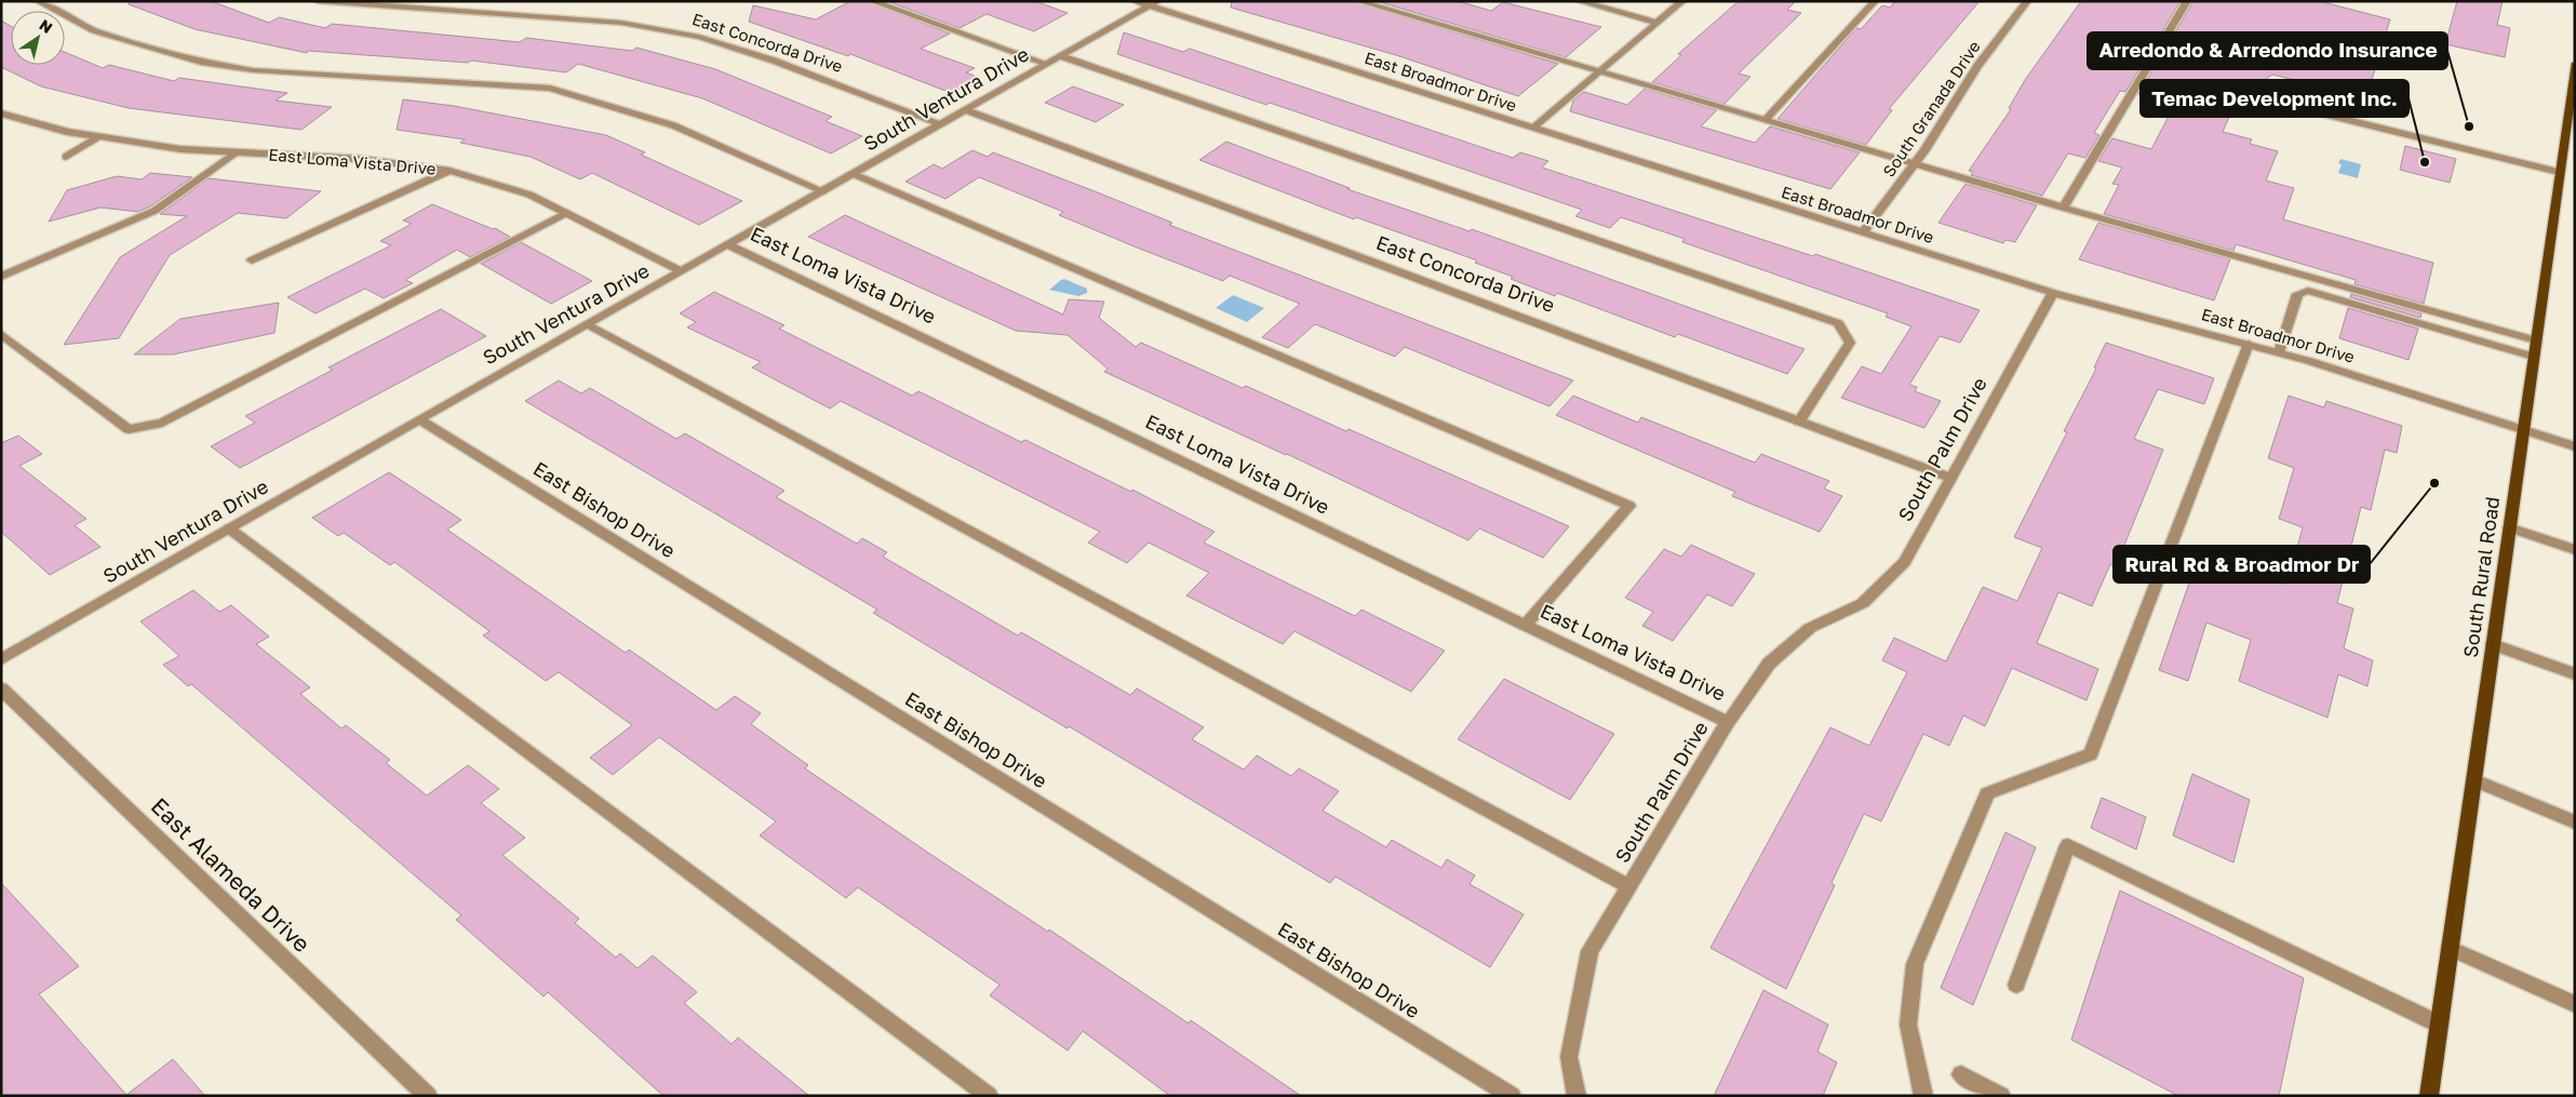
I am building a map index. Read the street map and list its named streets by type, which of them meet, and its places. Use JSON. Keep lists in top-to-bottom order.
{
  "streets": {
    "main road": ["South Rural Road"],
    "street": [
      "East Concorda Drive",
      "East Broadmor Drive",
      "South Ventura Drive",
      "South Granada Drive",
      "East Loma Vista Drive",
      "South Palm Drive",
      "East Bishop Drive",
      "East Alameda Drive"
    ]
  },
  "crossings": [
    ["East Concorda Drive", "South Ventura Drive"],
    ["East Concorda Drive", "South Palm Drive"],
    ["East Broadmor Drive", "South Ventura Drive"],
    ["East Broadmor Drive", "South Granada Drive"],
    ["East Broadmor Drive", "South Palm Drive"],
    ["East Broadmor Drive", "South Rural Road"],
    ["South Ventura Drive", "East Loma Vista Drive"],
    ["South Ventura Drive", "East Bishop Drive"],
    ["East Loma Vista Drive", "South Palm Drive"]
  ],
  "places": ["Arredondo & Arredondo Insurance", "Temac Development Inc.", "Rural Rd & Broadmor Dr"],
  "north": "top right"
}
